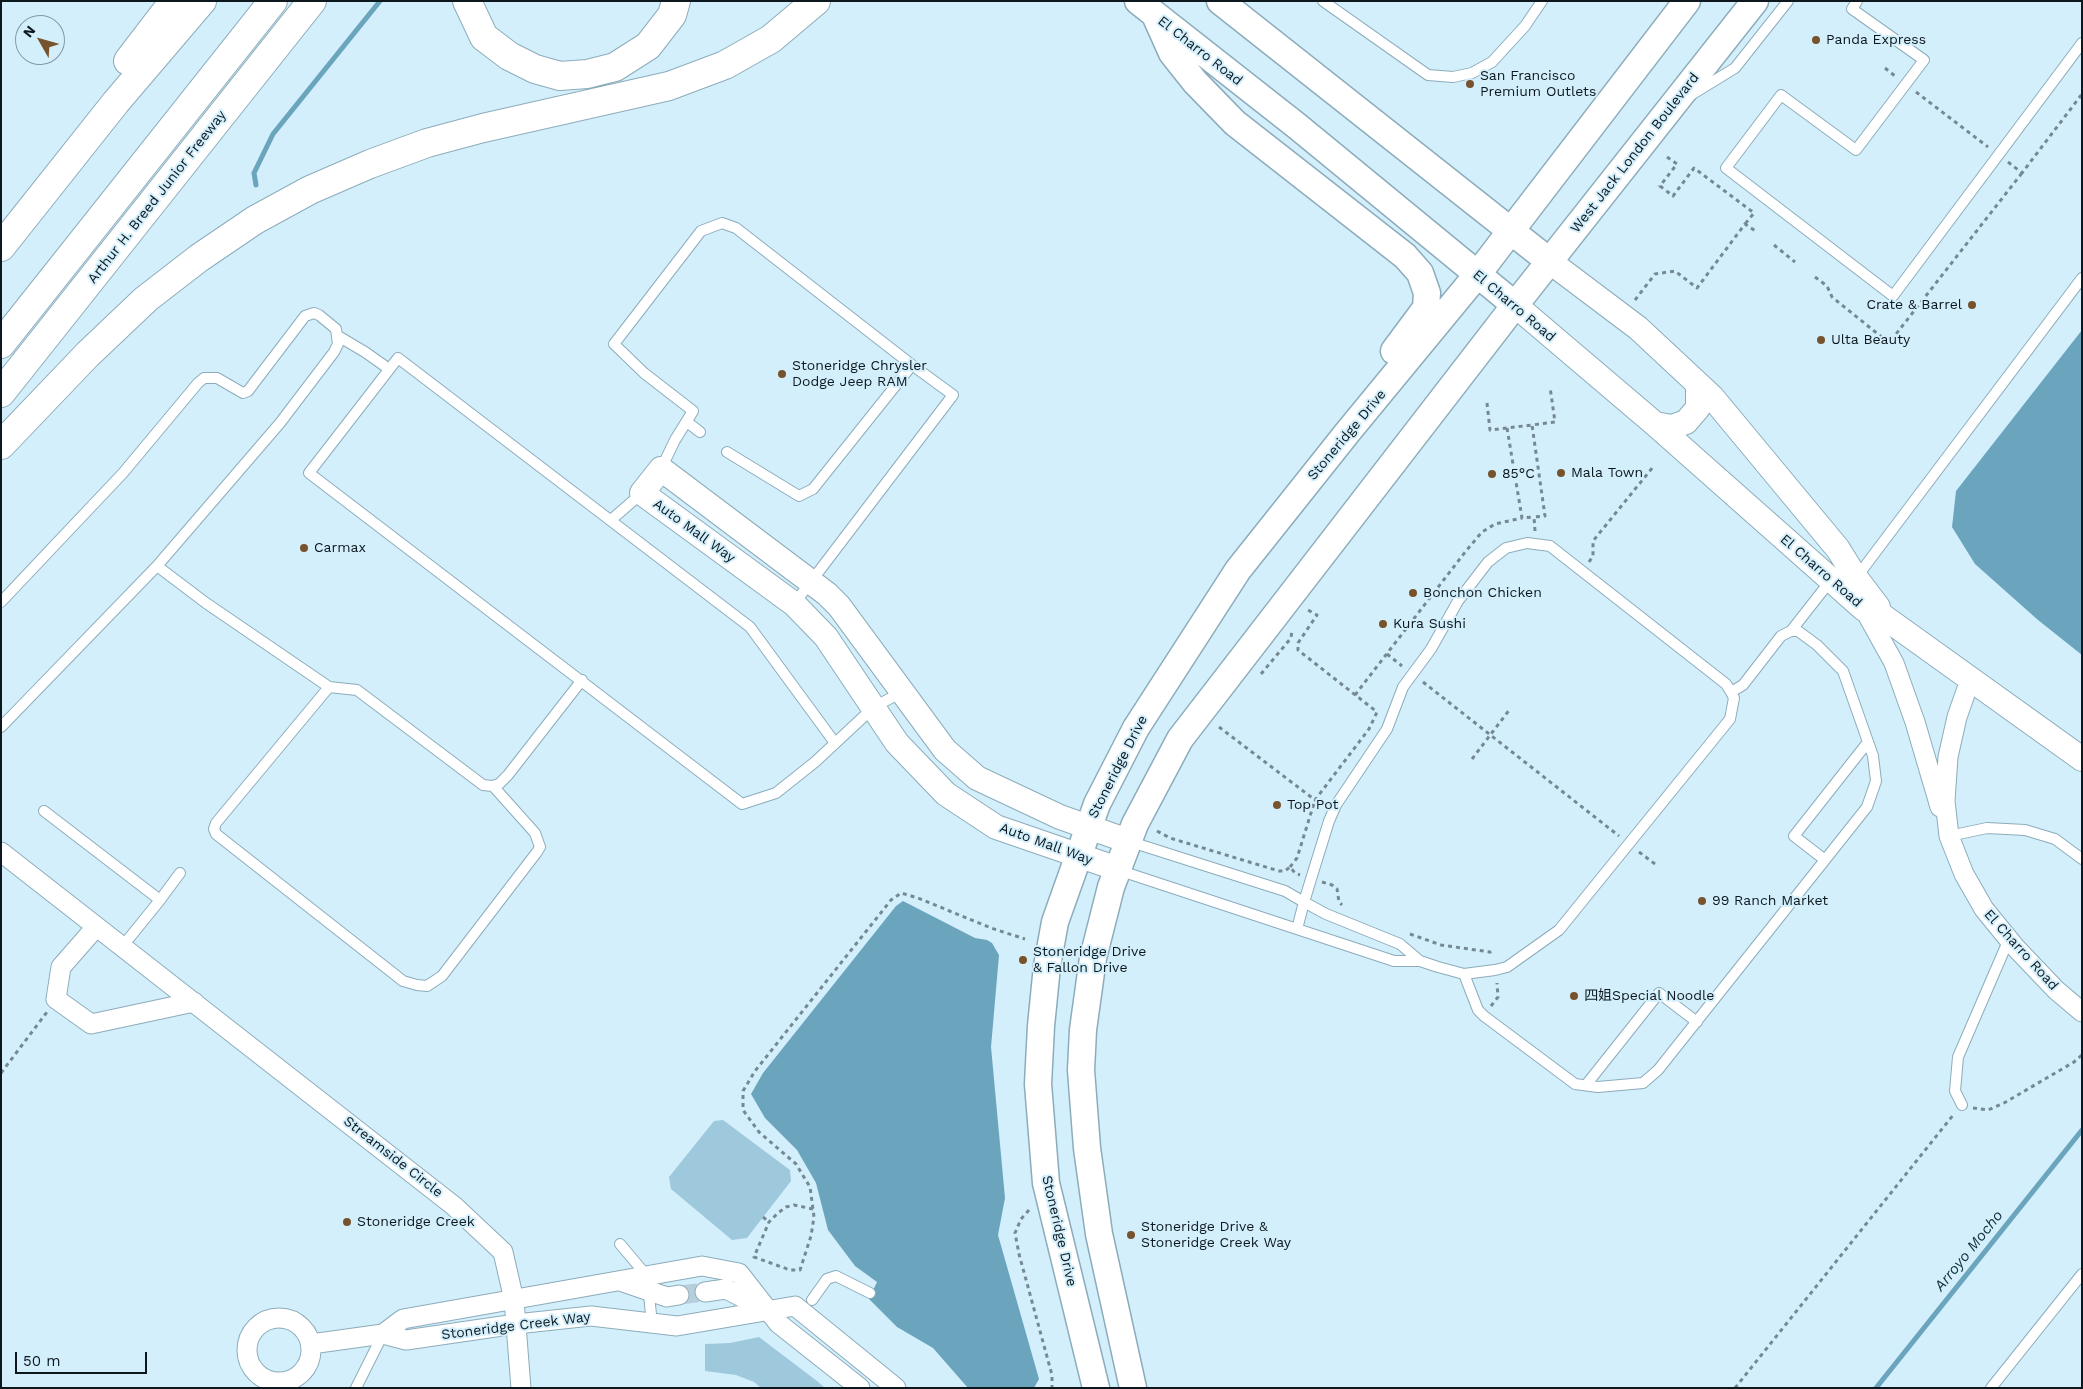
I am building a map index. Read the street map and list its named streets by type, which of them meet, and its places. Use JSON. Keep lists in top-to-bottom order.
{
  "streets": {
    "highway": ["Arthur H. Breed Junior Freeway"],
    "main road": ["El Charro Road", "West Jack London Boulevard", "Stoneridge Drive"],
    "street": ["Auto Mall Way", "Streamside Circle", "Stoneridge Creek Way"]
  },
  "crossings": [
    ["El Charro Road", "West Jack London Boulevard"],
    ["El Charro Road", "Stoneridge Drive"],
    ["Stoneridge Drive", "Auto Mall Way"],
    ["Streamside Circle", "Stoneridge Creek Way"]
  ],
  "water": ["Arroyo Mocho"],
  "places": [
    "Panda Express",
    "San Francisco Premium Outlets",
    "Crate & Barrel",
    "Ulta Beauty",
    "Stoneridge Chrysler Dodge Jeep RAM",
    "Mala Town",
    "85°C",
    "Carmax",
    "Bonchon Chicken",
    "Kura Sushi",
    "Top Pot",
    "99 Ranch Market",
    "Stoneridge Drive & Fallon Drive",
    "四姐Special Noodle",
    "Stoneridge Creek",
    "Stoneridge Drive & Stoneridge Creek Way"
  ],
  "scale_bar": "50 m",
  "north": "top left"
}
